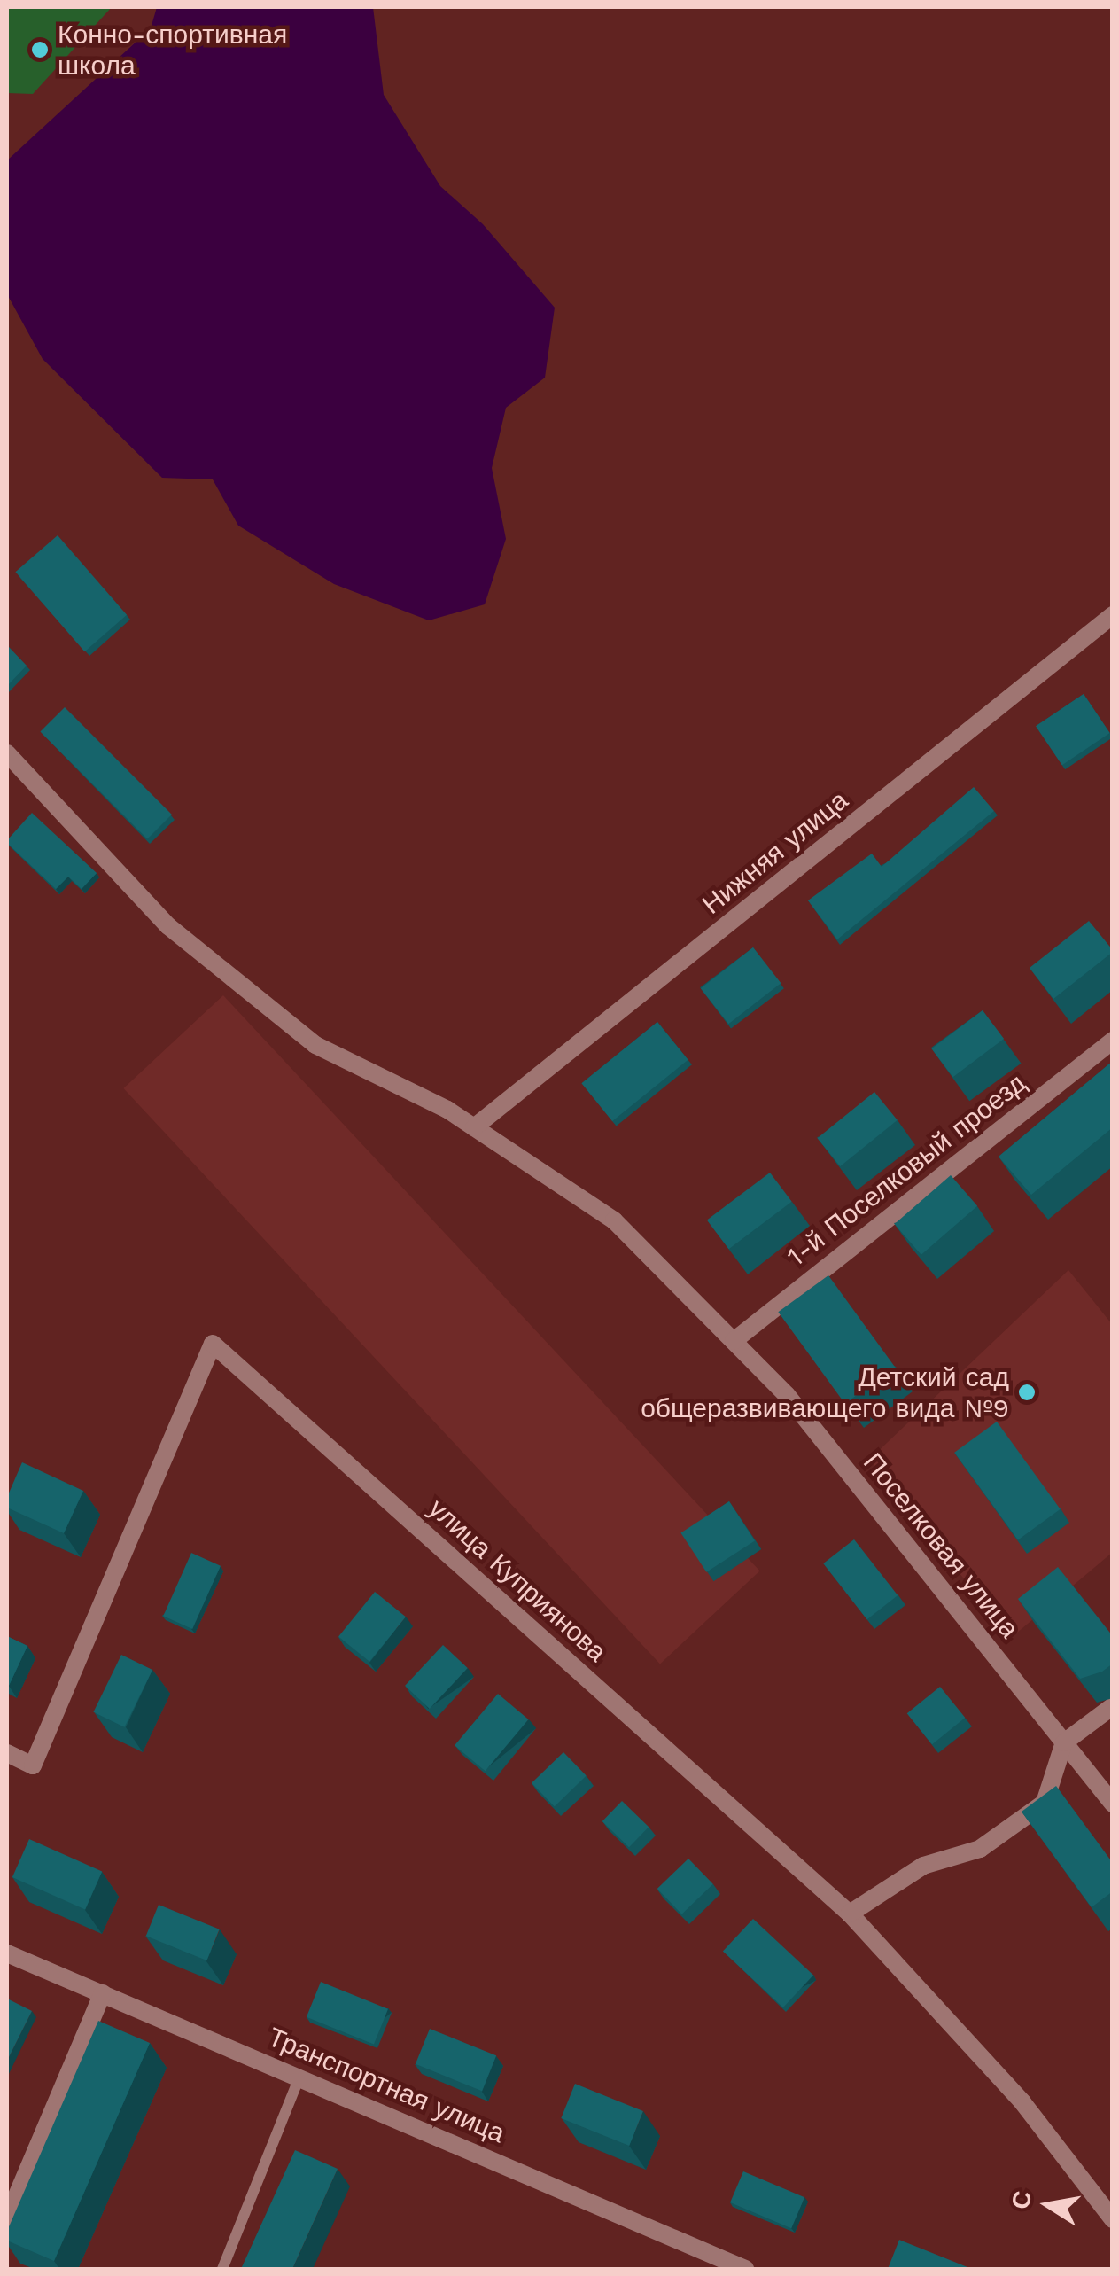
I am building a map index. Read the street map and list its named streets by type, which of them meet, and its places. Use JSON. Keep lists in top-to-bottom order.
{
  "streets": {
    "street": [
      "Нижняя улица",
      "1-й Поселковый проезд",
      "Поселковая улица",
      "улица Куприянова",
      "Транспортная улица"
    ]
  },
  "crossings": [
    ["Нижняя улица", "Поселковая улица"],
    ["1-й Поселковый проезд", "Поселковая улица"]
  ],
  "places": ["Конно-спортивная школа", "Детский сад общеразвивающего вида №9"],
  "north": "left"
}
